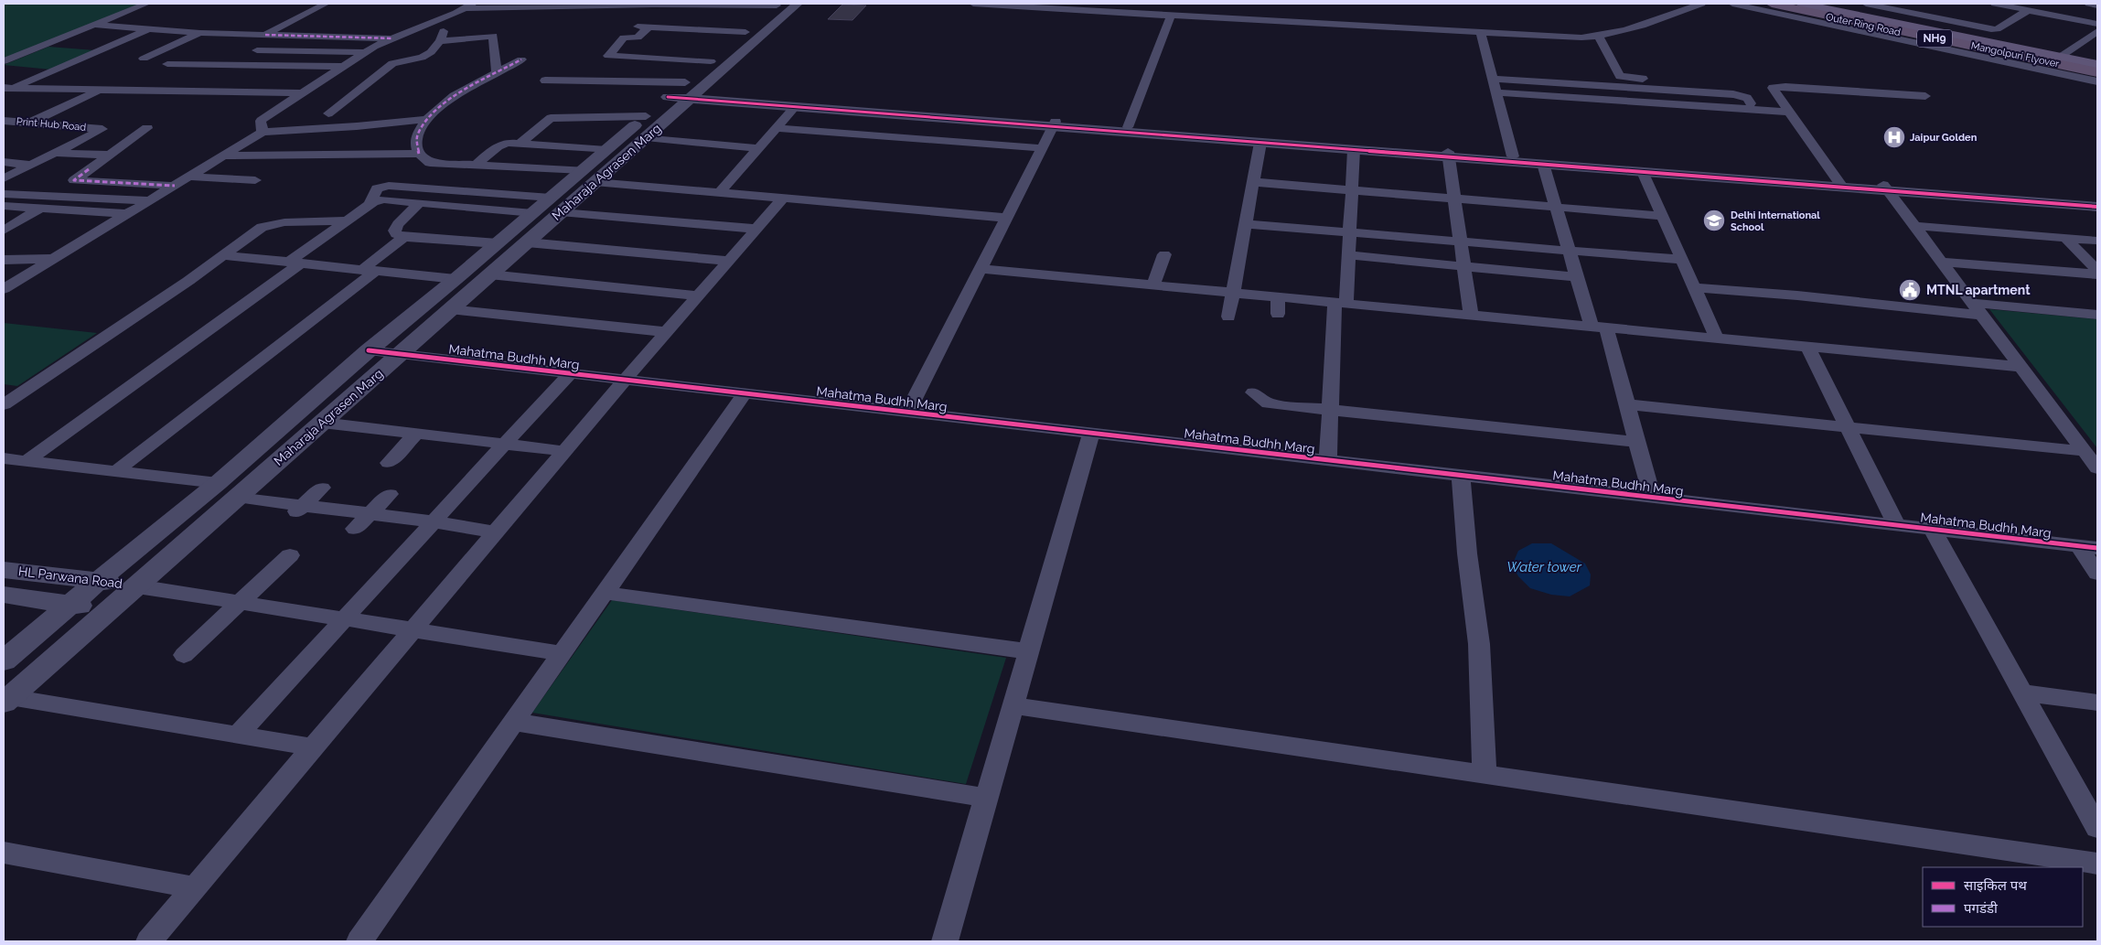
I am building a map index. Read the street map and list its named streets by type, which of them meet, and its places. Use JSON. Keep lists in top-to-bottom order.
{
  "streets": {
    "highway": ["NH9", "Mangolpuri Flyover"],
    "main road": ["Outer Ring Road"],
    "street": [
      "Print Hub Road",
      "Maharaja Agrasen Marg",
      "Mahatma Budhh Marg",
      "HL Parwana Road"
    ]
  },
  "crossings": [
    ["Outer Ring Road", "Mangolpuri Flyover"],
    ["Maharaja Agrasen Marg", "Mahatma Budhh Marg"],
    ["Maharaja Agrasen Marg", "HL Parwana Road"]
  ],
  "water": ["Water tower"],
  "places": {
    "hospital": ["Jaipur Golden"],
    "school or university": ["Delhi International School"],
    "public building": ["MTNL apartment"]
  },
  "legend": ["साइकिल पथ", "पगडंडी"]
}
